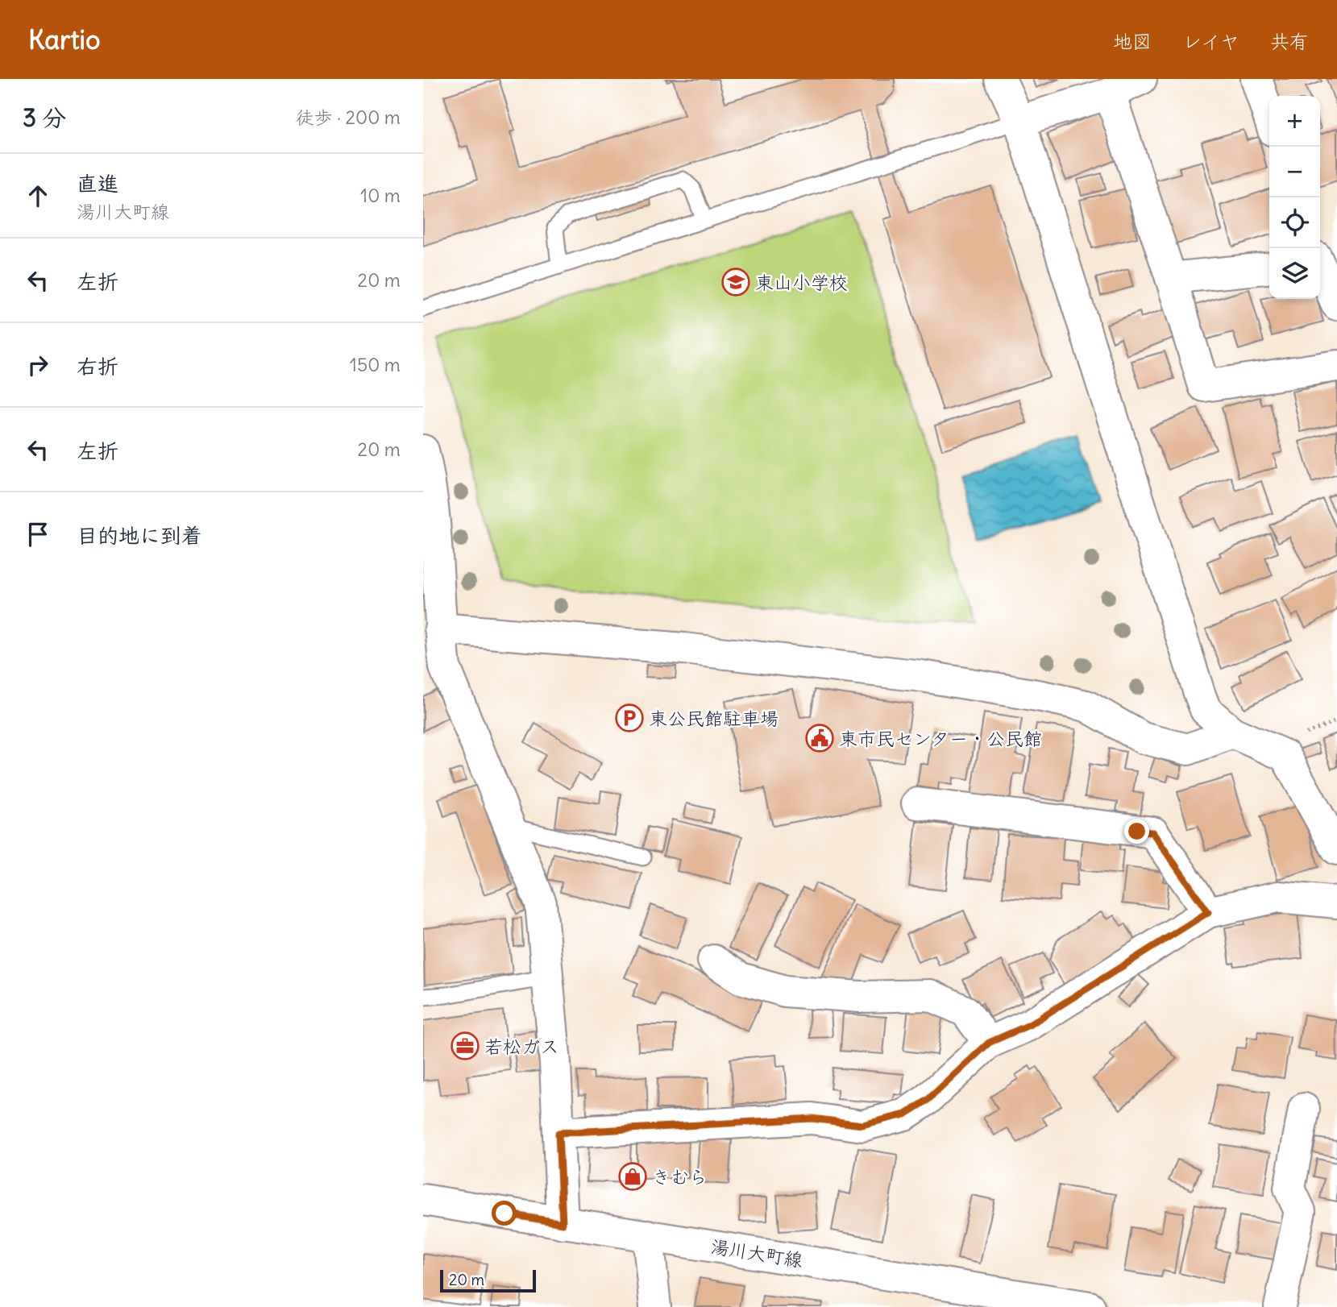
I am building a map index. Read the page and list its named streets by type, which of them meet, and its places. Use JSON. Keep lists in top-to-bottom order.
{
  "streets": {
    "street": ["湯川大町線"]
  },
  "places": {
    "school or university": ["東山小学校"],
    "parking": ["東公民館駐車場"],
    "public building": ["東市民センター・公民館"],
    "office": ["若松ガス"],
    "shop": ["きむら"]
  },
  "scale_bar": "20 m",
  "page": {
    "header": "Kartio",
    "nav": ["地図", "レイヤ", "共有"],
    "heading": ["3 分", "徒歩 · 200 m"],
    "map_buttons": ["+", "−"],
    "list": [
      ["直進", "湯川大町線", "10 m"],
      ["左折", "20 m"],
      ["右折", "150 m"],
      ["左折", "20 m"],
      "目的地に到着"
    ],
    "scale": "20 m"
  }
}
